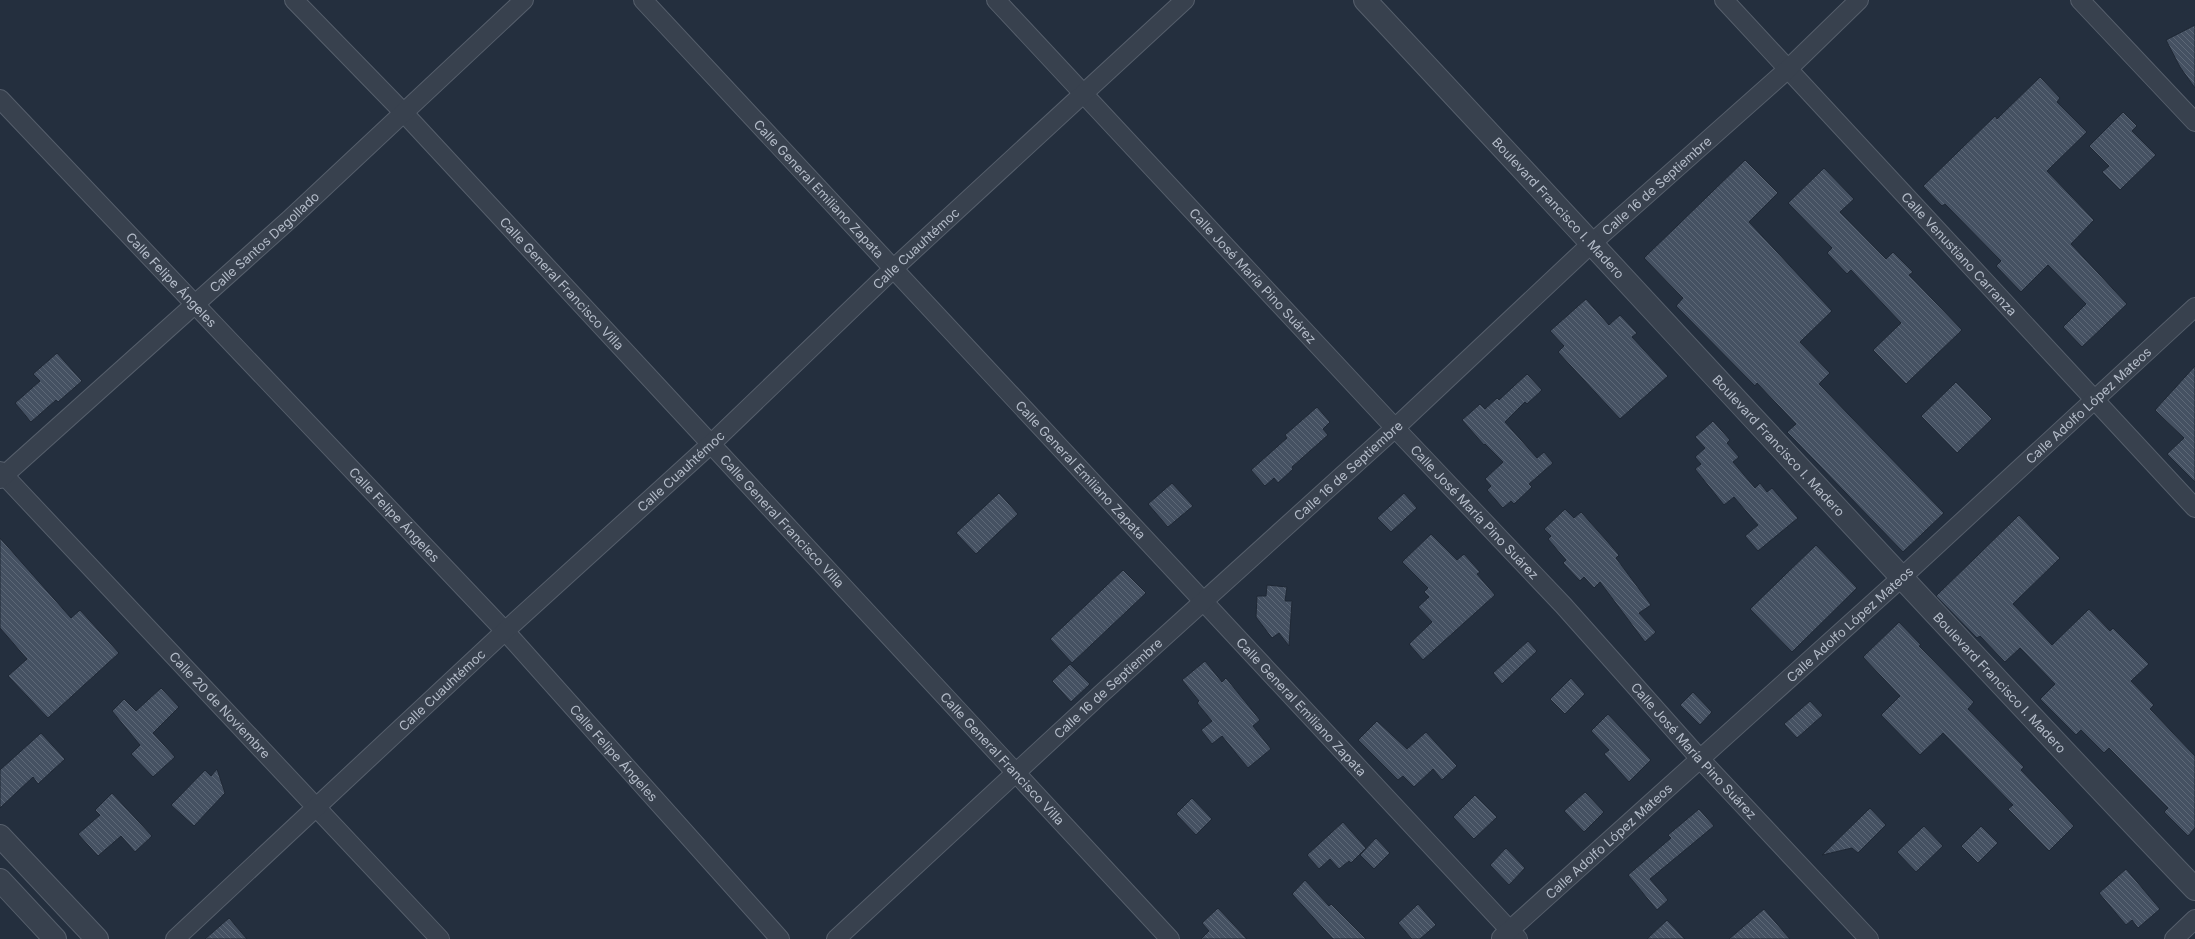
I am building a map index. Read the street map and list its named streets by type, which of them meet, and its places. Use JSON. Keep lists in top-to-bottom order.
{
  "streets": {
    "street": [
      "Calle 16 de Septiembre",
      "Calle General Emiliano Zapata",
      "Boulevard Francisco I. Madero",
      "Calle Santos Degollado",
      "Calle Cuauhtémoc",
      "Calle Venustiano Carranza",
      "Calle José María Pino Suárez",
      "Calle Felipe Ángeles",
      "Calle General Francisco Villa",
      "Calle Adolfo López Mateos",
      "Calle 20 de Noviembre"
    ]
  },
  "crossings": [
    ["Calle 16 de Septiembre", "Calle General Emiliano Zapata"],
    ["Calle 16 de Septiembre", "Boulevard Francisco I. Madero"],
    ["Calle 16 de Septiembre", "Calle Venustiano Carranza"],
    ["Calle 16 de Septiembre", "Calle José María Pino Suárez"],
    ["Calle 16 de Septiembre", "Calle General Francisco Villa"],
    ["Calle General Emiliano Zapata", "Calle Cuauhtémoc"],
    ["Calle General Emiliano Zapata", "Calle Adolfo López Mateos"],
    ["Boulevard Francisco I. Madero", "Calle Adolfo López Mateos"],
    ["Calle Santos Degollado", "Calle Felipe Ángeles"],
    ["Calle Santos Degollado", "Calle General Francisco Villa"],
    ["Calle Santos Degollado", "Calle 20 de Noviembre"],
    ["Calle Cuauhtémoc", "Calle José María Pino Suárez"],
    ["Calle Cuauhtémoc", "Calle Felipe Ángeles"],
    ["Calle Cuauhtémoc", "Calle General Francisco Villa"],
    ["Calle Cuauhtémoc", "Calle 20 de Noviembre"],
    ["Calle Venustiano Carranza", "Calle Adolfo López Mateos"],
    ["Calle José María Pino Suárez", "Calle Adolfo López Mateos"]
  ]
}
